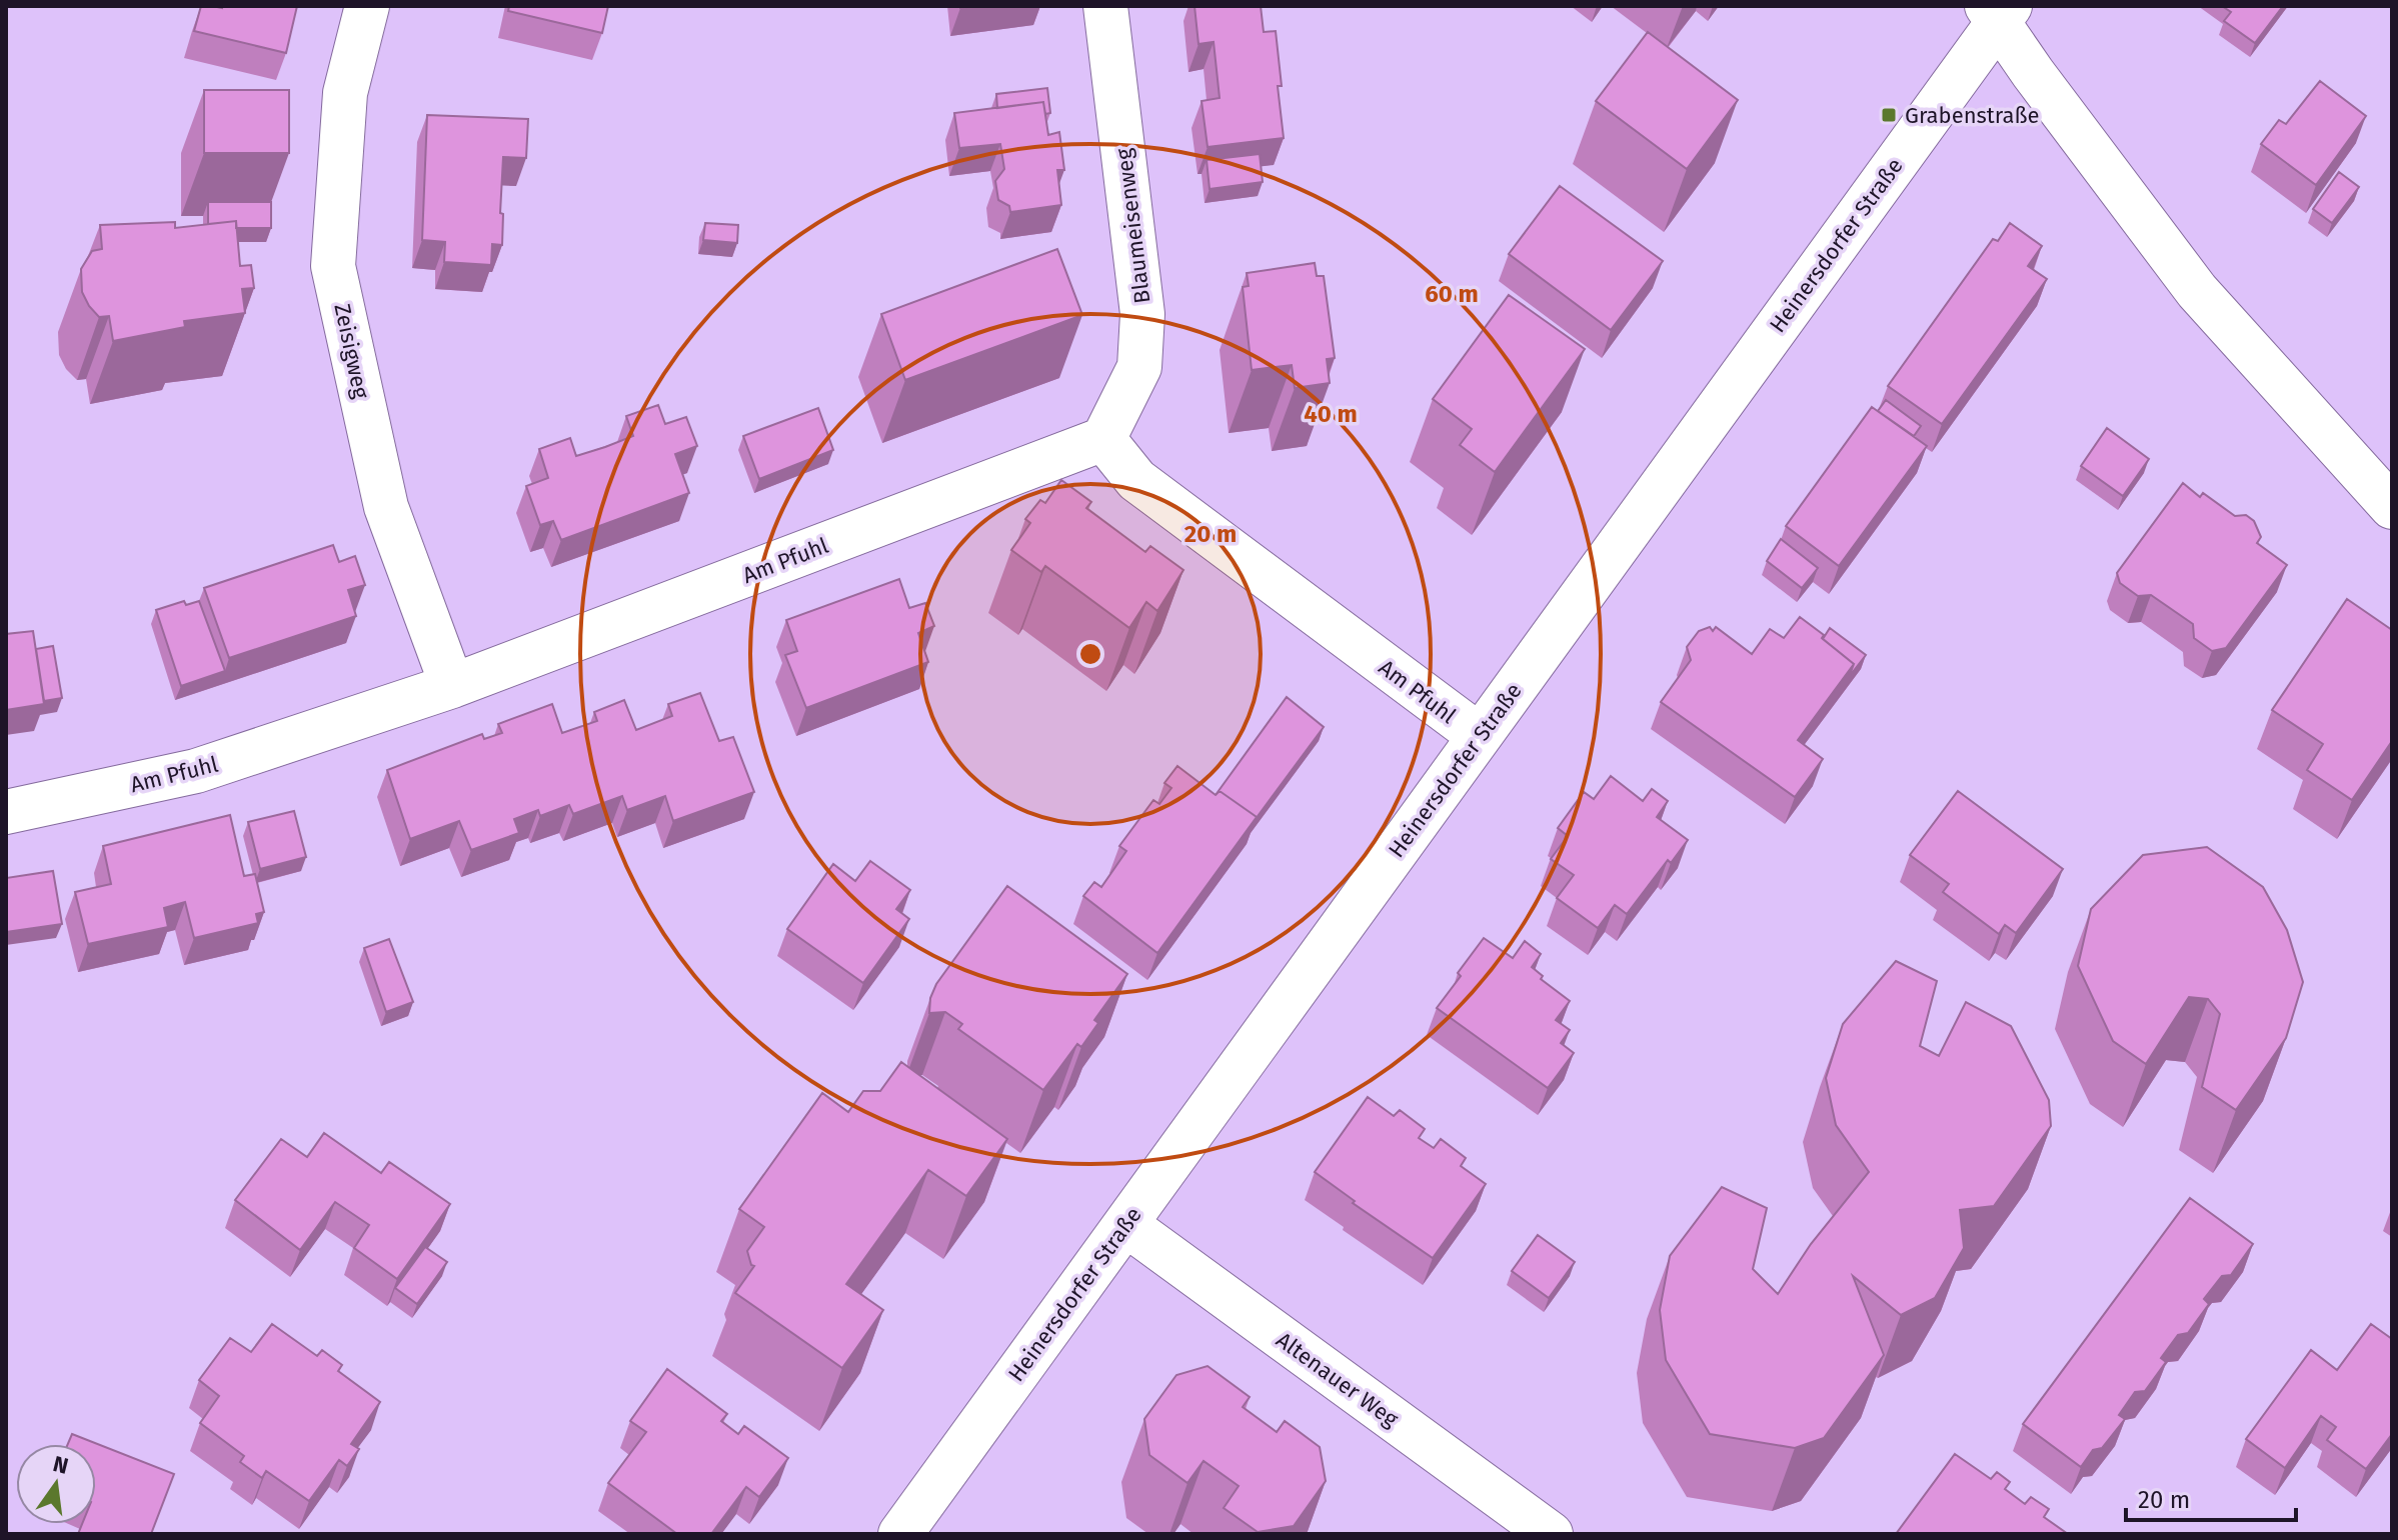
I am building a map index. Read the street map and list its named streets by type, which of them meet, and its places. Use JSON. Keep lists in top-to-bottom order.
{
  "streets": {
    "street": [
      "Blaumeisenweg",
      "Heinersdorfer Straße",
      "Zeisigweg",
      "Am Pfuhl",
      "Altenauer Weg"
    ]
  },
  "crossings": [
    ["Blaumeisenweg", "Am Pfuhl"],
    ["Heinersdorfer Straße", "Am Pfuhl"],
    ["Heinersdorfer Straße", "Altenauer Weg"],
    ["Zeisigweg", "Am Pfuhl"]
  ],
  "places": {
    "transit": ["Grabenstraße"]
  },
  "scale_bar": "20 m",
  "north": "top",
  "rings": ["60 m", "40 m", "20 m"]
}
